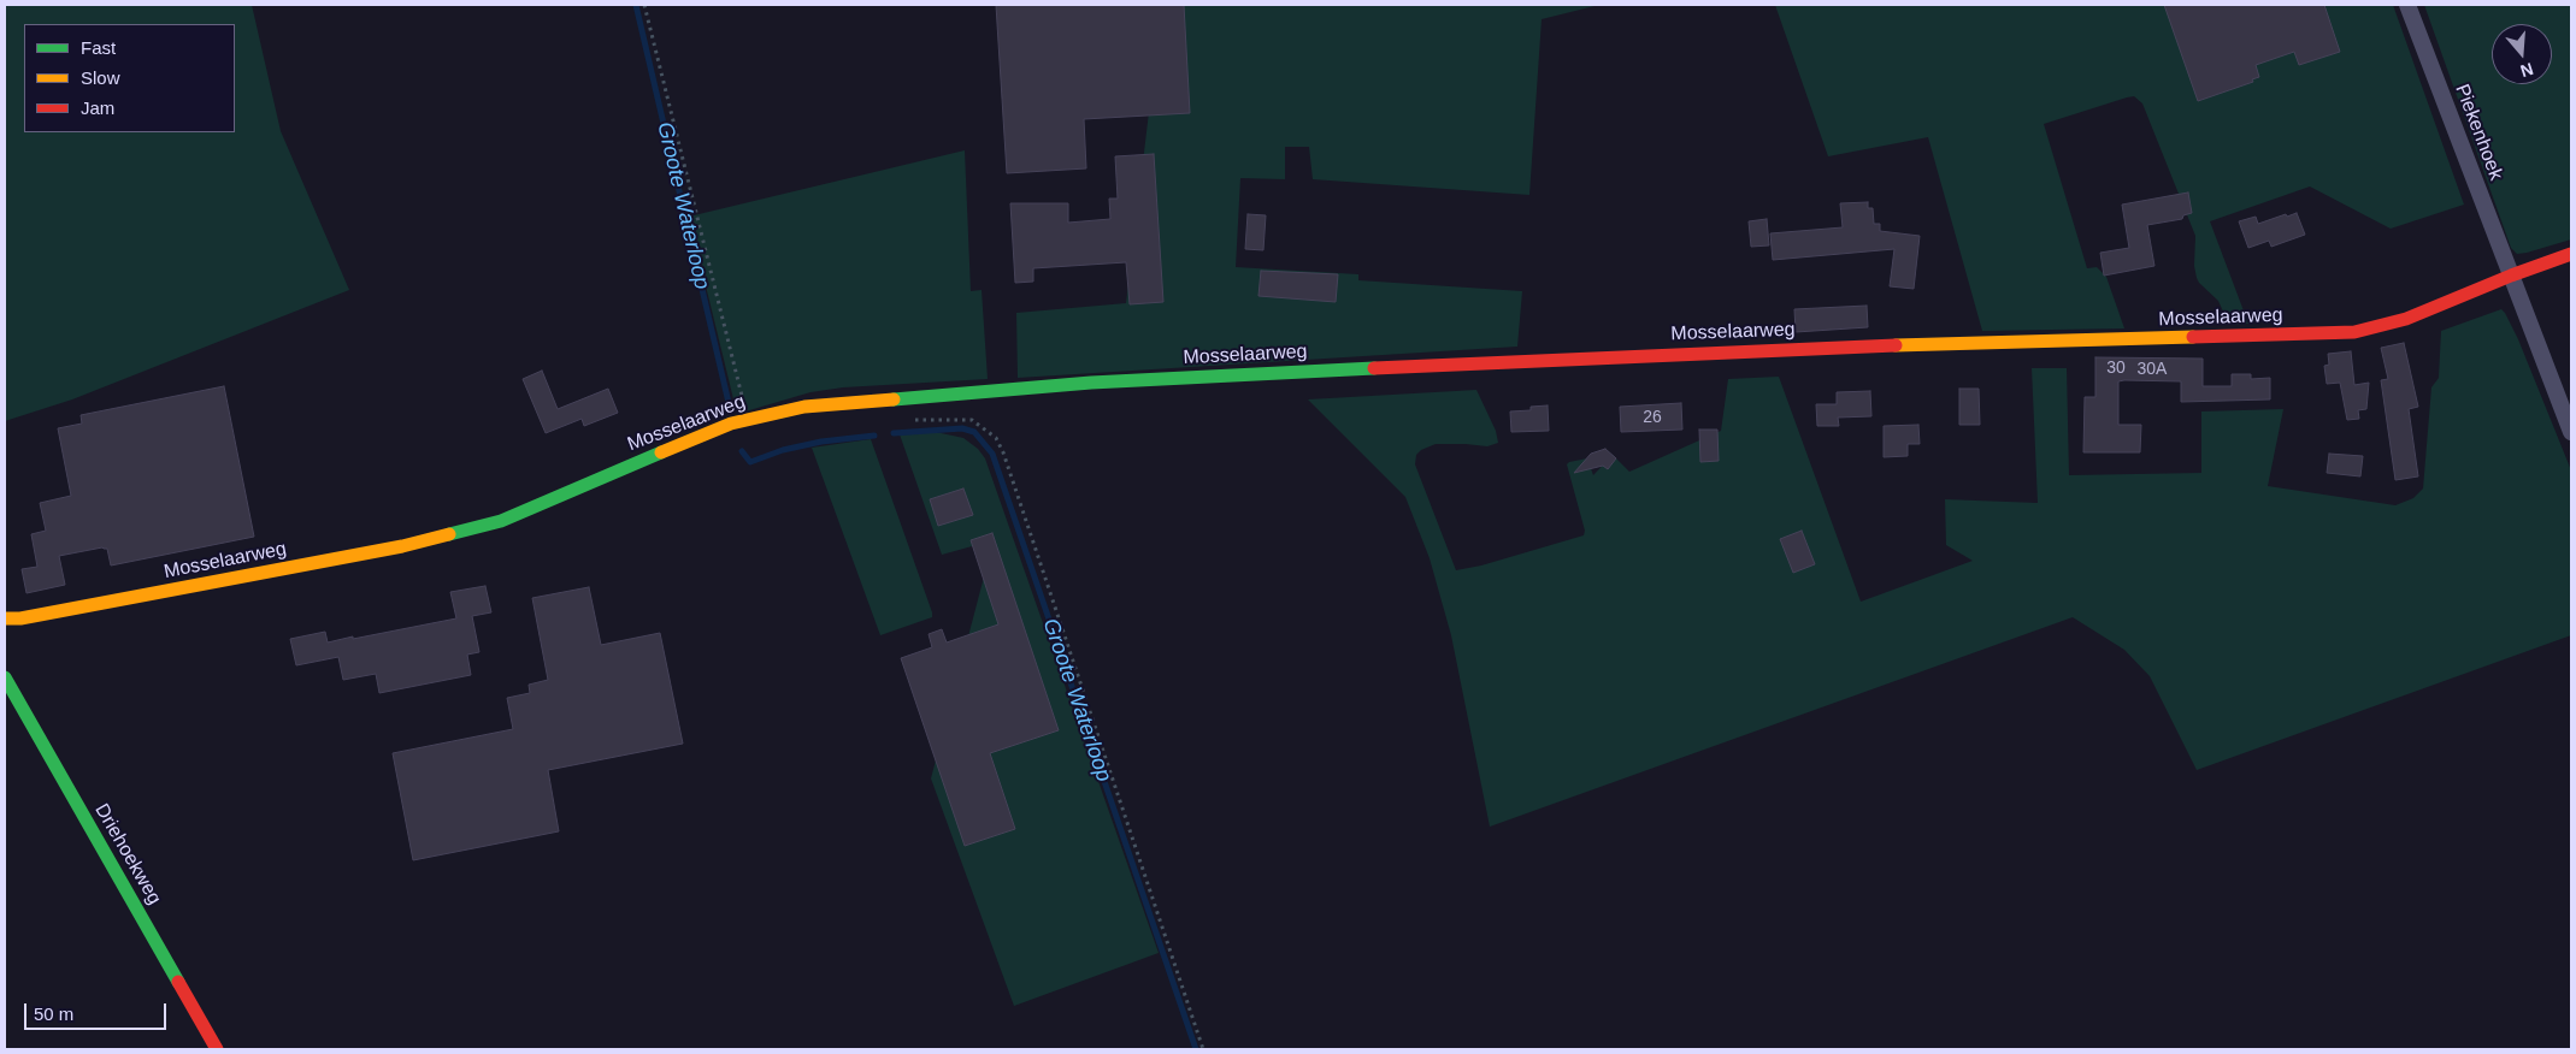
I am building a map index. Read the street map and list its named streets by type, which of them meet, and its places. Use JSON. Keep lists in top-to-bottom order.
{
  "streets": {
    "street": ["Piekenhoek", "Mosselaarweg", "Driehoekweg"]
  },
  "crossings": [
    ["Piekenhoek", "Mosselaarweg"]
  ],
  "water": ["Groote Waterloop"],
  "house_numbers": ["30", "30A", "26"],
  "legend": ["Fast", "Slow", "Jam"],
  "scale_bar": "50 m",
  "north": "bottom"
}
